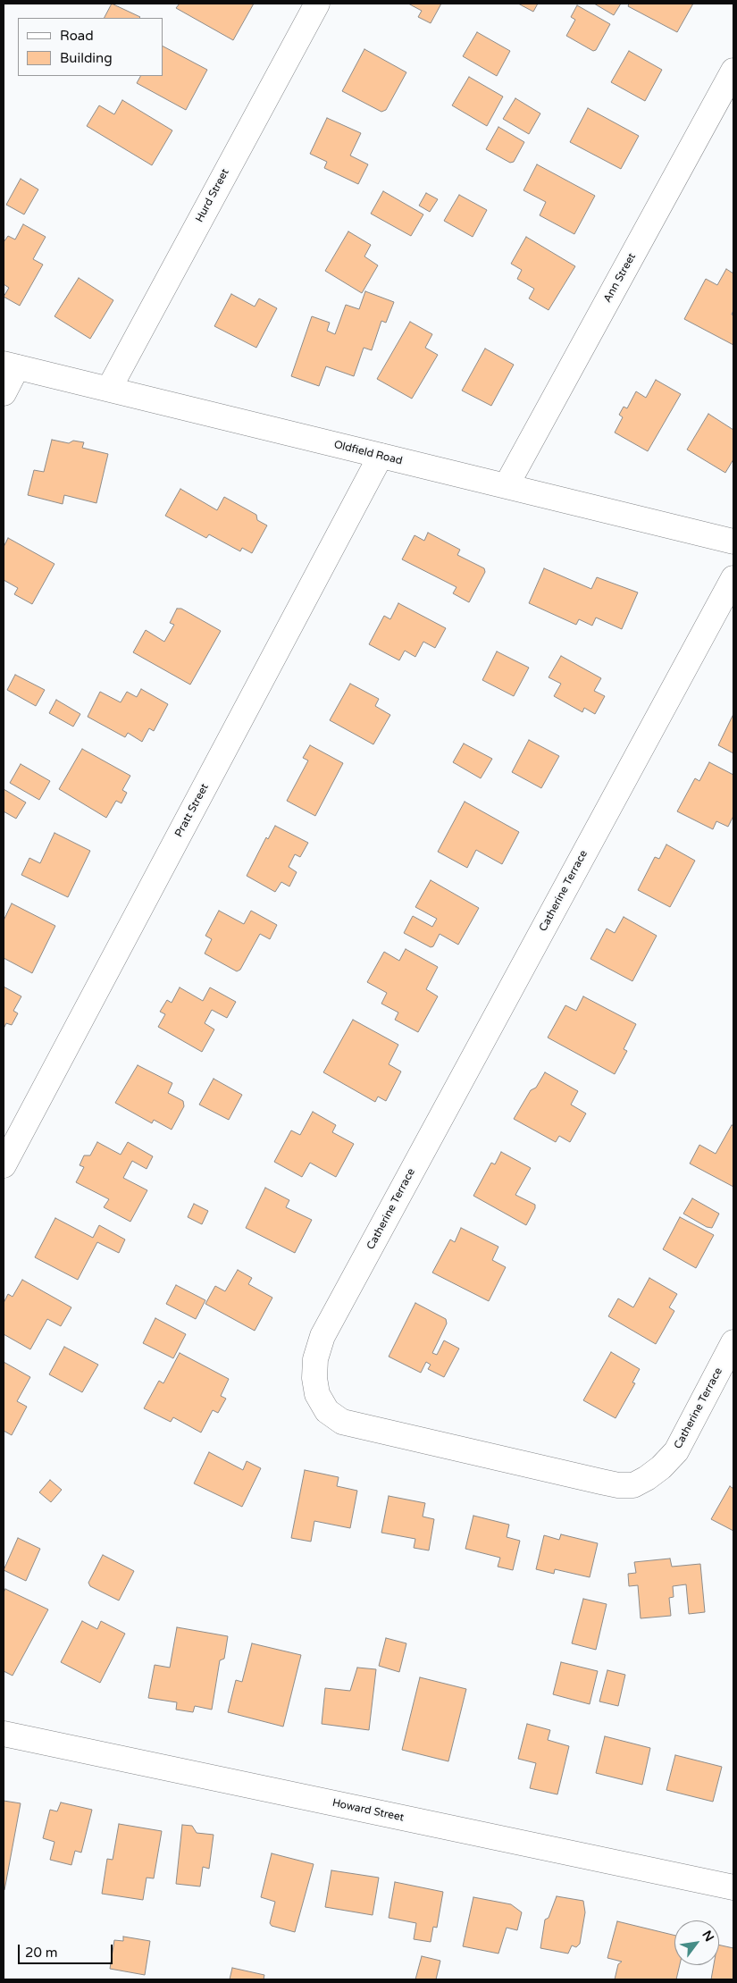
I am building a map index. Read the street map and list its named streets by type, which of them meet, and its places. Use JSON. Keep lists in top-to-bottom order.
{
  "streets": {
    "street": [
      "Hurd Street",
      "Ann Street",
      "Oldfield Road",
      "Pratt Street",
      "Catherine Terrace",
      "Howard Street"
    ]
  },
  "crossings": [
    ["Hurd Street", "Oldfield Road"],
    ["Ann Street", "Oldfield Road"],
    ["Oldfield Road", "Pratt Street"]
  ],
  "legend": ["Road", "Building"],
  "scale_bar": "20 m",
  "north": "top right"
}
